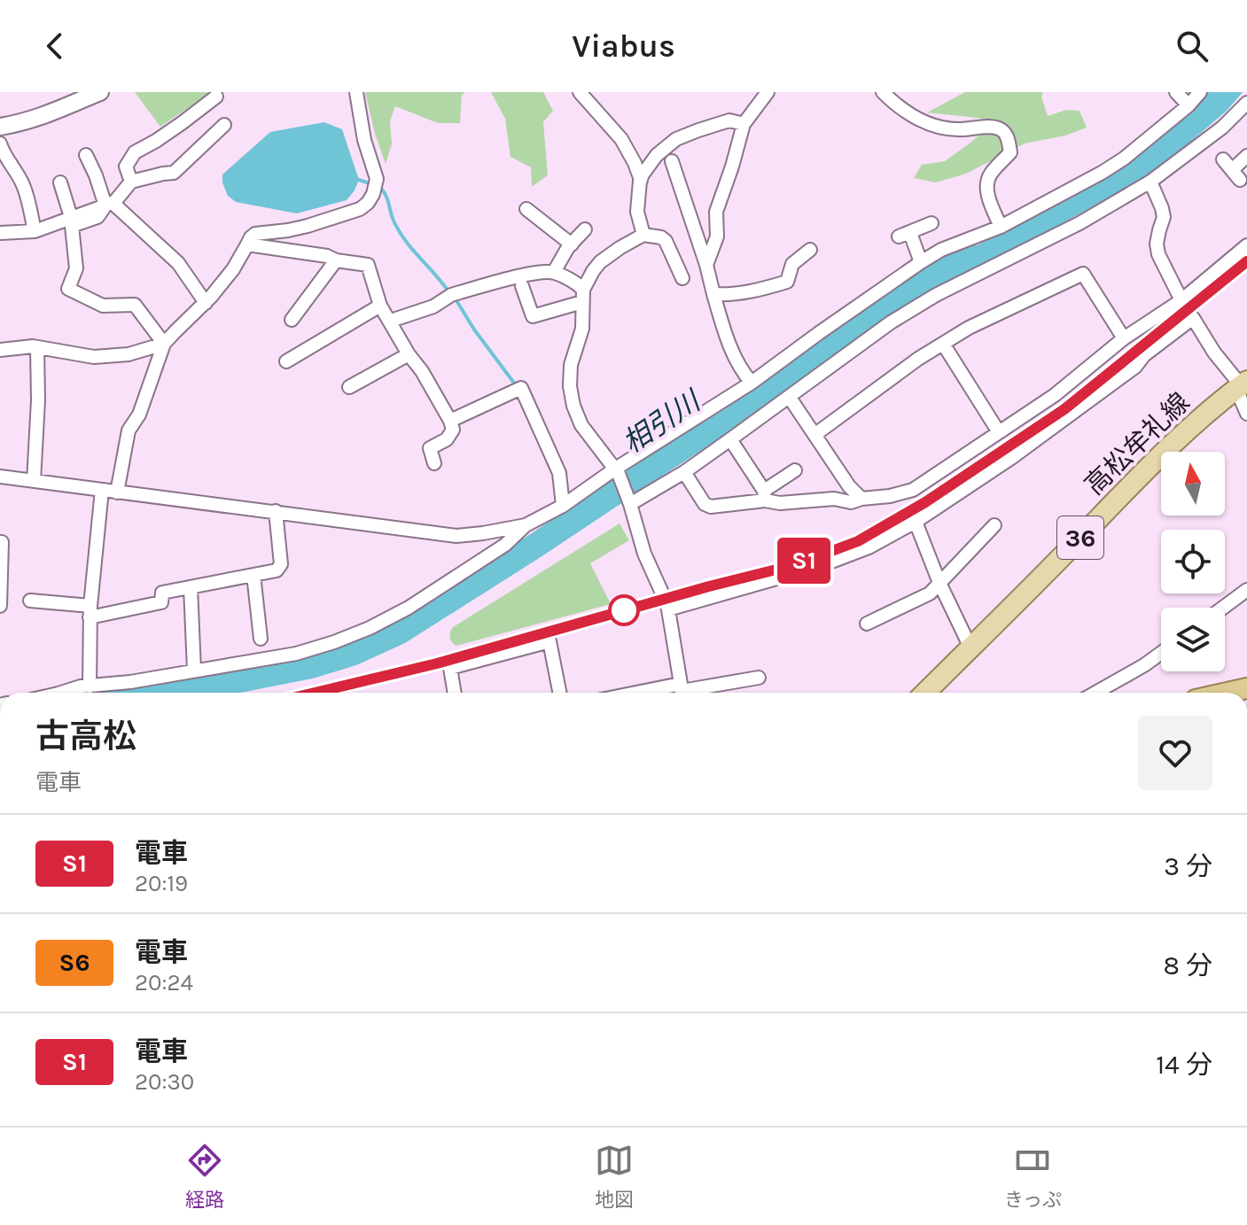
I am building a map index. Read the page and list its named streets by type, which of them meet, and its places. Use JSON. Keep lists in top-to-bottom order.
{
  "streets": {
    "main road": ["高松牟礼線", "36"]
  },
  "water": ["相引川"],
  "north": "top",
  "page": {
    "header": "Viabus",
    "on_map": "S1",
    "heading": ["古高松", "電車"],
    "list": [
      {
        "mark": "S1",
        "name": "電車",
        "note": "20:19",
        "value": "3 分"
      },
      {
        "mark": "S6",
        "name": "電車",
        "note": "20:24",
        "value": "8 分"
      },
      {
        "mark": "S1",
        "name": "電車",
        "note": "20:30",
        "value": "14 分"
      }
    ],
    "tabs": ["経路", "地図", "きっぷ"]
  }
}
